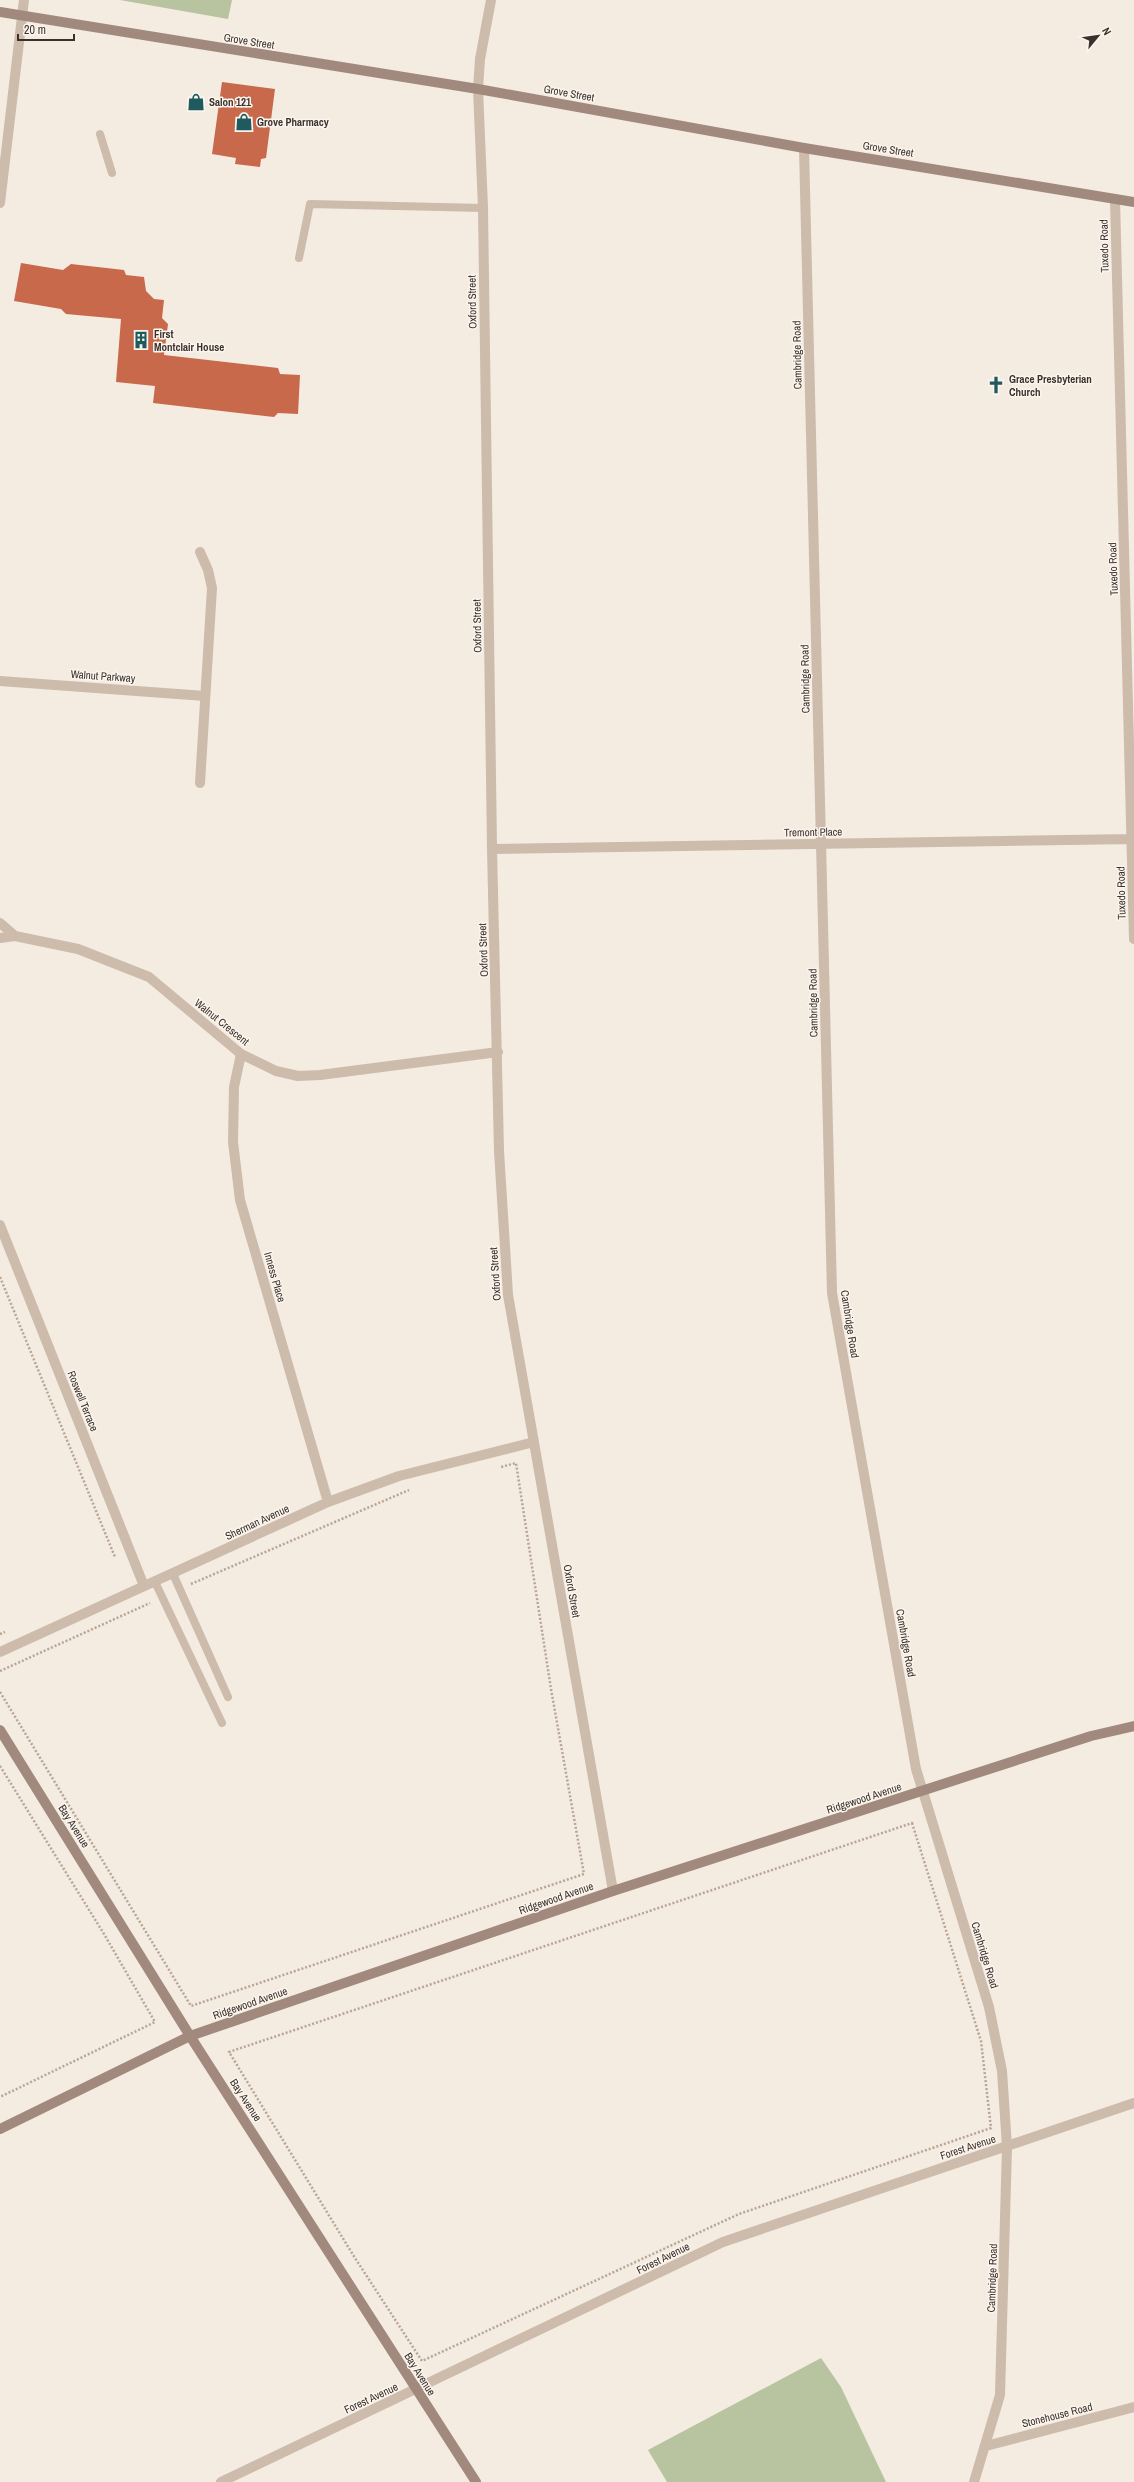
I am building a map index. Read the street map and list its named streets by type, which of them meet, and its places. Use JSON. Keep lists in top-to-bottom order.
{
  "streets": {
    "street": [
      "Grove Street",
      "Tuxedo Road",
      "Oxford Street",
      "Cambridge Road",
      "Walnut Parkway",
      "Tremont Place",
      "Walnut Crescent",
      "Inness Place",
      "Roswell Terrace",
      "Sherman Avenue",
      "Ridgewood Avenue",
      "Bay Avenue",
      "Forest Avenue",
      "Stonehouse Road"
    ]
  },
  "crossings": [
    ["Grove Street", "Tuxedo Road"],
    ["Grove Street", "Oxford Street"],
    ["Grove Street", "Cambridge Road"],
    ["Tuxedo Road", "Tremont Place"],
    ["Oxford Street", "Tremont Place"],
    ["Oxford Street", "Walnut Crescent"],
    ["Oxford Street", "Sherman Avenue"],
    ["Oxford Street", "Ridgewood Avenue"],
    ["Cambridge Road", "Tremont Place"],
    ["Cambridge Road", "Ridgewood Avenue"],
    ["Cambridge Road", "Forest Avenue"],
    ["Cambridge Road", "Stonehouse Road"],
    ["Walnut Crescent", "Inness Place"],
    ["Inness Place", "Sherman Avenue"],
    ["Roswell Terrace", "Sherman Avenue"],
    ["Ridgewood Avenue", "Bay Avenue"],
    ["Bay Avenue", "Forest Avenue"]
  ],
  "places": {
    "shop": ["Salon 121", "Grove Pharmacy"],
    "building": ["First Montclair House"],
    "church": ["Grace Presbyterian Church"]
  },
  "scale_bar": "20 m",
  "north": "top right"
}
